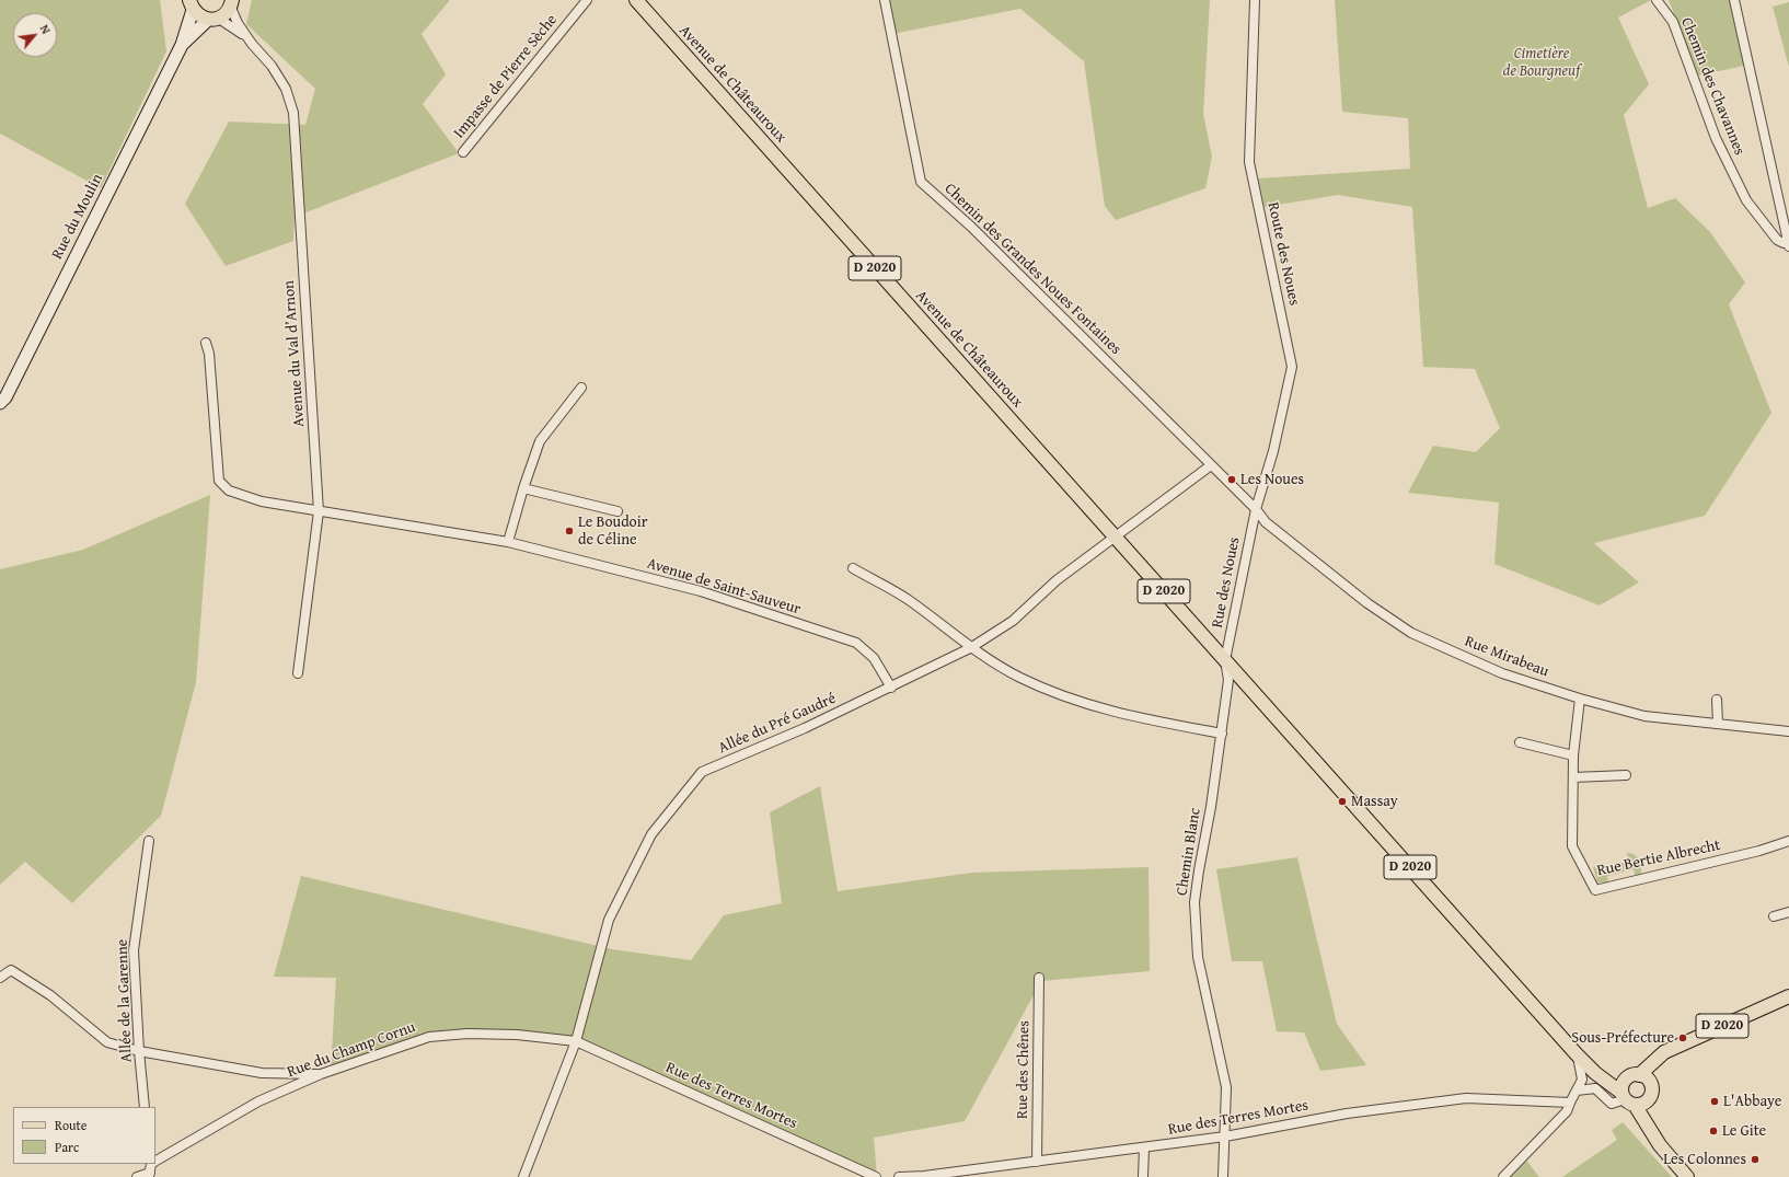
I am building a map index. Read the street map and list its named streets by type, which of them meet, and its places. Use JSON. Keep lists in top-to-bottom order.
{
  "streets": {
    "main road": ["Avenue de Châteauroux", "D 2020"],
    "street": [
      "Impasse de Pierre Sèche",
      "Chemin des Chavannes",
      "Rue du Moulin",
      "Route des Noues",
      "Chemin des Grandes Noues Fontaines",
      "Avenue du Val d’Arnon",
      "Rue des Noues",
      "Avenue de Saint-Sauveur",
      "Rue Mirabeau",
      "Allée du Pré Gaudré",
      "Chemin Blanc",
      "Rue Bertie Albrecht",
      "Allée de la Garenne",
      "Rue du Champ Cornu",
      "Rue des Chênes",
      "Rue des Terres Mortes"
    ]
  },
  "crossings": [
    ["Avenue de Châteauroux", "D 2020"],
    ["Avenue de Châteauroux", "Rue des Noues"],
    ["Avenue de Châteauroux", "Allée du Pré Gaudré"],
    ["Avenue de Châteauroux", "Chemin Blanc"],
    ["Rue du Moulin", "Avenue du Val d’Arnon"],
    ["Route des Noues", "Chemin des Grandes Noues Fontaines"],
    ["Route des Noues", "Rue des Noues"],
    ["Route des Noues", "Rue Mirabeau"],
    ["D 2020", "Rue des Noues"],
    ["D 2020", "Chemin Blanc"],
    ["Chemin des Grandes Noues Fontaines", "Rue des Noues"],
    ["Chemin des Grandes Noues Fontaines", "Rue Mirabeau"],
    ["Chemin des Grandes Noues Fontaines", "Allée du Pré Gaudré"],
    ["Avenue du Val d’Arnon", "Avenue de Saint-Sauveur"],
    ["Rue des Noues", "Rue Mirabeau"],
    ["Rue des Noues", "Chemin Blanc"],
    ["Avenue de Saint-Sauveur", "Allée du Pré Gaudré"],
    ["Rue Mirabeau", "Rue Bertie Albrecht"],
    ["Allée du Pré Gaudré", "Rue du Champ Cornu"],
    ["Allée du Pré Gaudré", "Rue des Terres Mortes"],
    ["Chemin Blanc", "Rue des Terres Mortes"],
    ["Rue du Champ Cornu", "Rue des Terres Mortes"],
    ["Rue des Chênes", "Rue des Terres Mortes"]
  ],
  "parks": ["Cimetière de Bourgneuf"],
  "places": [
    "Les Noues",
    "Le Boudoir de Céline",
    "Massay",
    "Sous-Préfecture",
    "L'Abbaye",
    "Le Gite",
    "Les Colonnes"
  ],
  "legend": ["Route", "Parc"],
  "north": "top right"
}
